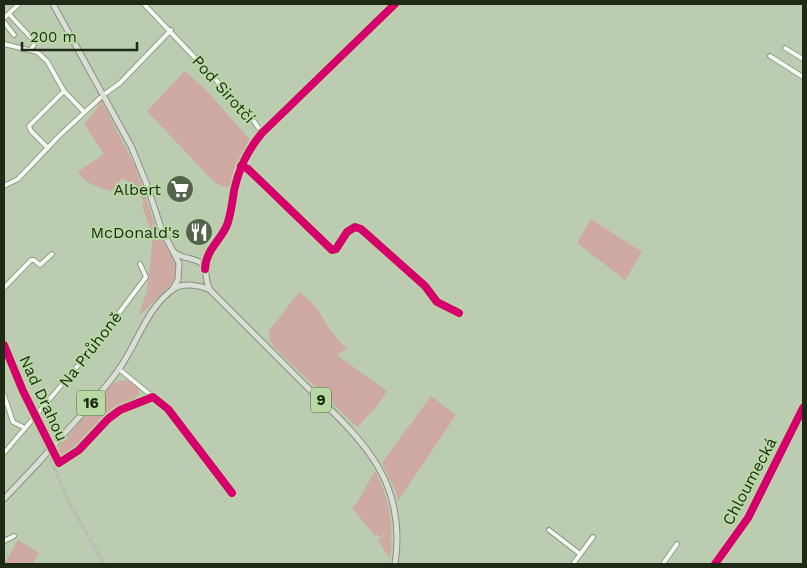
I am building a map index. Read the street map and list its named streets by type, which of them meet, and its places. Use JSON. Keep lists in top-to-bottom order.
{
  "streets": {
    "main road": ["9", "16"],
    "street": [
      "Pod Sirotčí",
      "Na Průhoně",
      "Nad Drahou",
      "Chloumecká"
    ]
  },
  "crossings": [
    ["Na Průhoně", "Nad Drahou"],
    ["9", "16"]
  ],
  "places": {
    "supermarket": ["Albert"],
    "restaurant": ["McDonald's"]
  },
  "scale_bar": "200 m"
}
